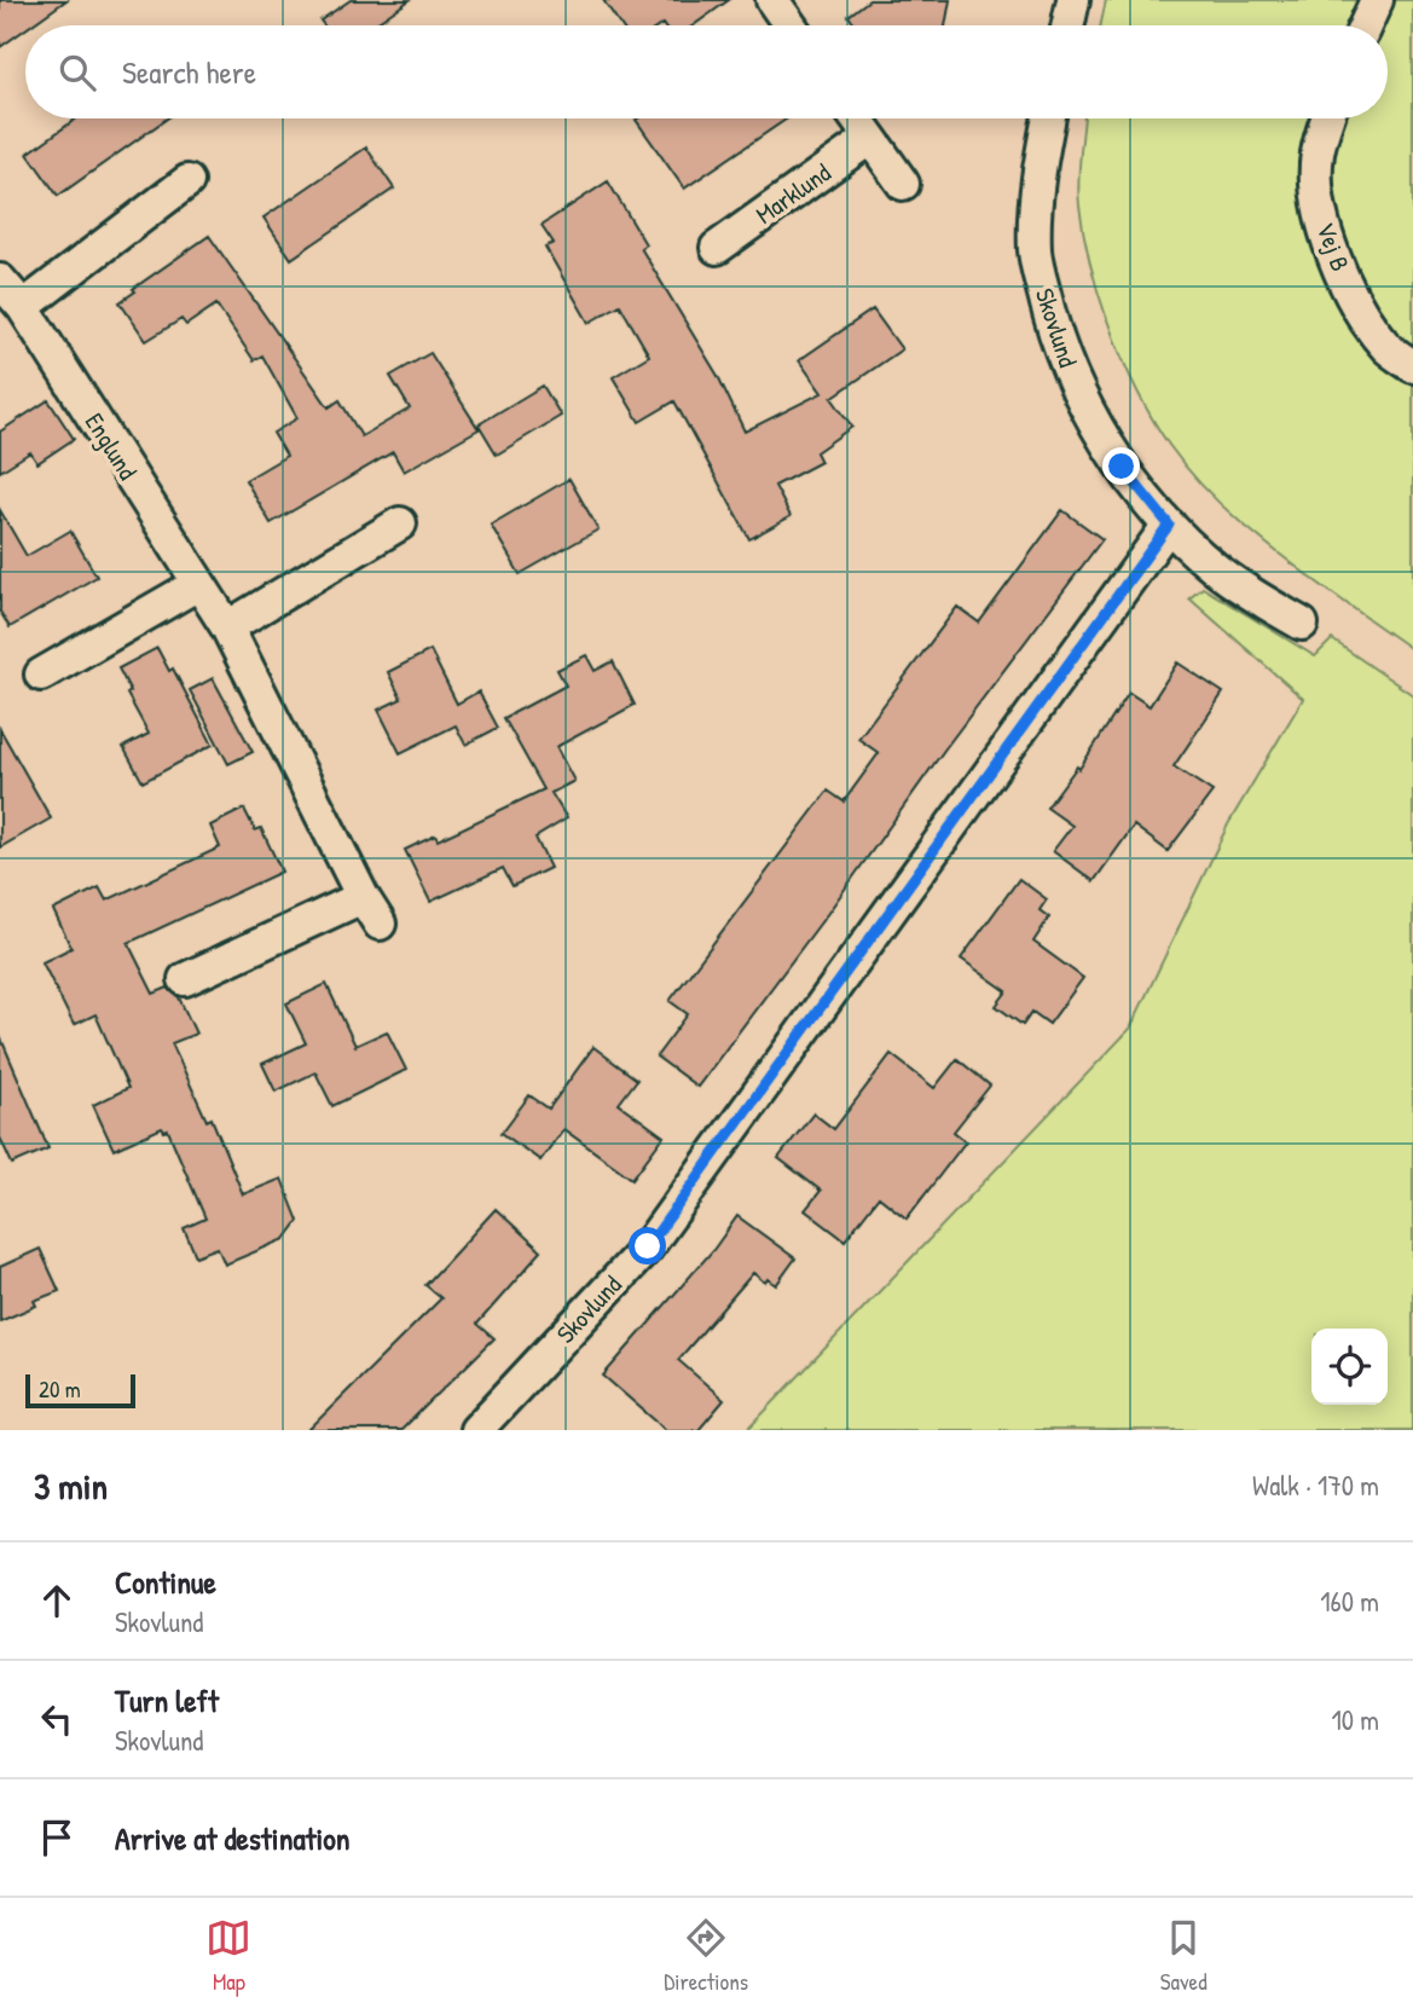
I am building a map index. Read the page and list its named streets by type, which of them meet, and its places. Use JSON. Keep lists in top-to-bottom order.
{
  "streets": {
    "street": [
      "Marklund",
      "Vej B",
      "Skovlund",
      "Englund"
    ]
  },
  "scale_bar": "20 m",
  "page": {
    "search": "Search here",
    "scale": "20 m",
    "heading": ["3 min", "Walk · 170 m"],
    "list": [
      ["Continue", "Skovlund", "160 m"],
      ["Turn left", "Skovlund", "10 m"],
      "Arrive at destination"
    ],
    "nav": ["Map", "Directions", "Saved"]
  }
}
